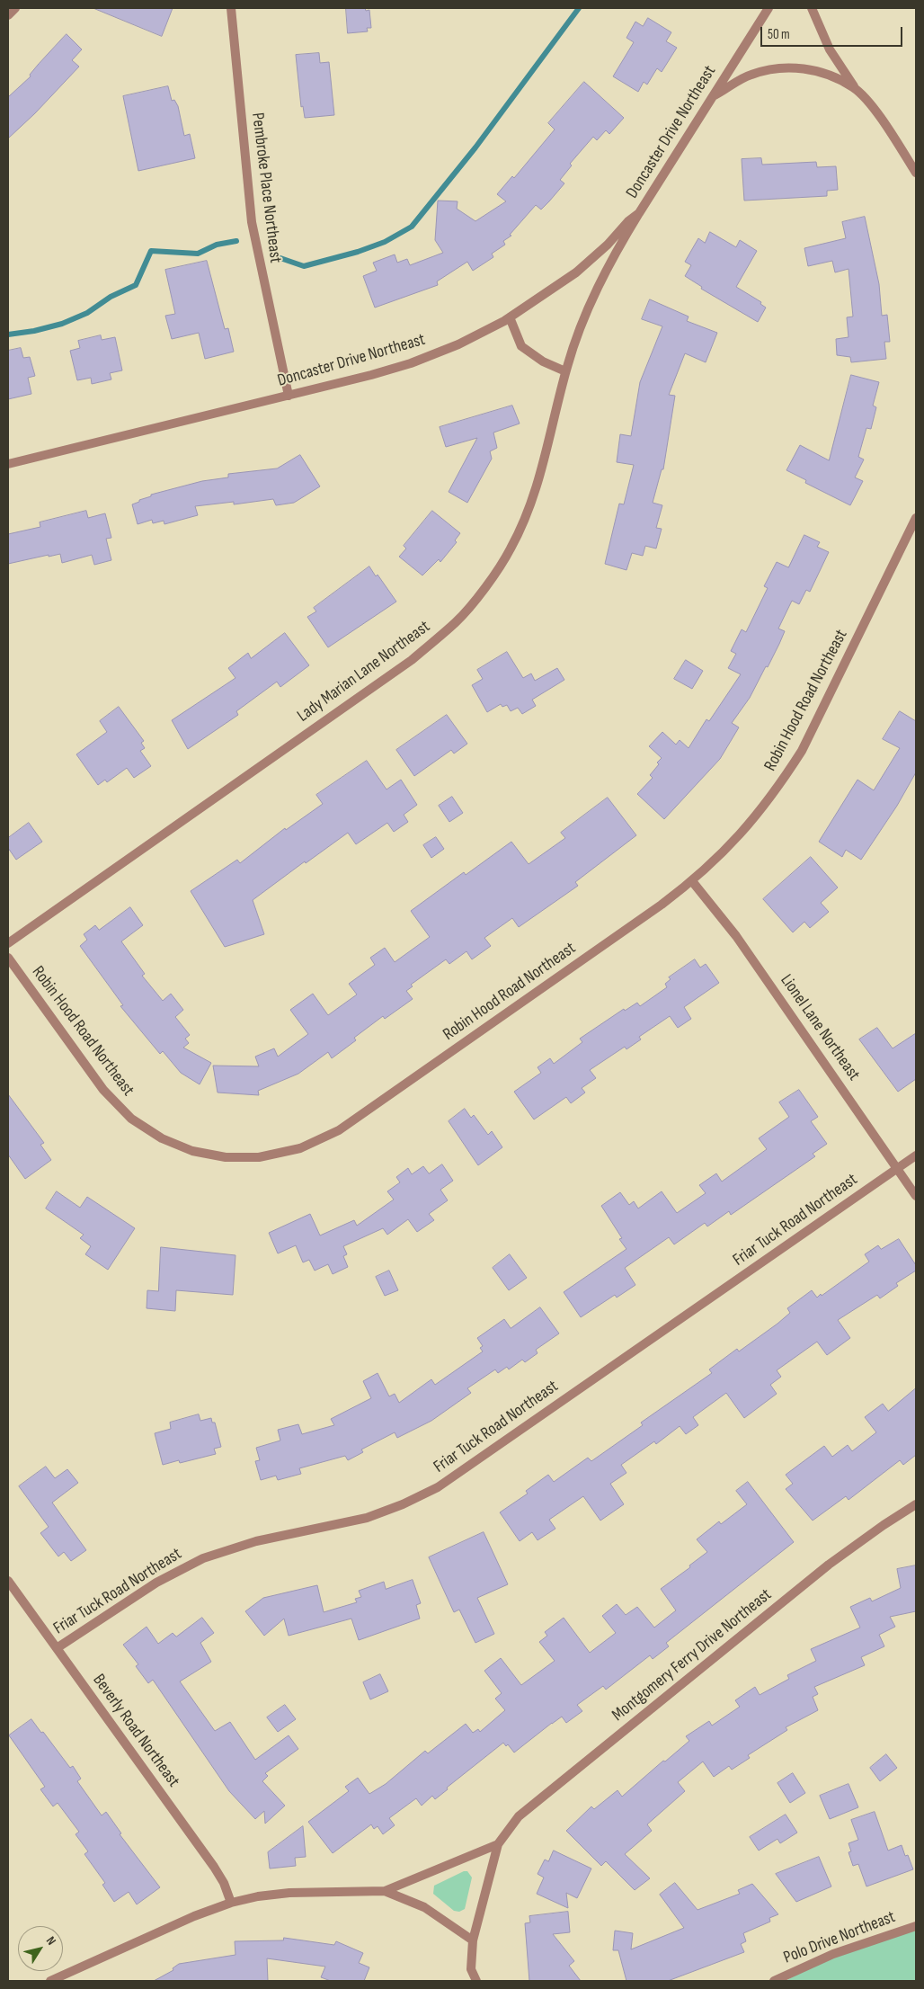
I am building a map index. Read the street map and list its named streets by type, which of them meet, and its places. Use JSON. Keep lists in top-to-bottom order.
{
  "streets": {
    "street": [
      "Doncaster Drive Northeast",
      "Pembroke Place Northeast",
      "Lady Marian Lane Northeast",
      "Robin Hood Road Northeast",
      "Lionel Lane Northeast",
      "Friar Tuck Road Northeast",
      "Montgomery Ferry Drive Northeast",
      "Beverly Road Northeast",
      "Polo Drive Northeast"
    ]
  },
  "crossings": [
    ["Doncaster Drive Northeast", "Pembroke Place Northeast"],
    ["Doncaster Drive Northeast", "Lady Marian Lane Northeast"],
    ["Robin Hood Road Northeast", "Lionel Lane Northeast"],
    ["Lionel Lane Northeast", "Friar Tuck Road Northeast"],
    ["Friar Tuck Road Northeast", "Beverly Road Northeast"]
  ],
  "scale_bar": "50 m",
  "north": "top right"
}
